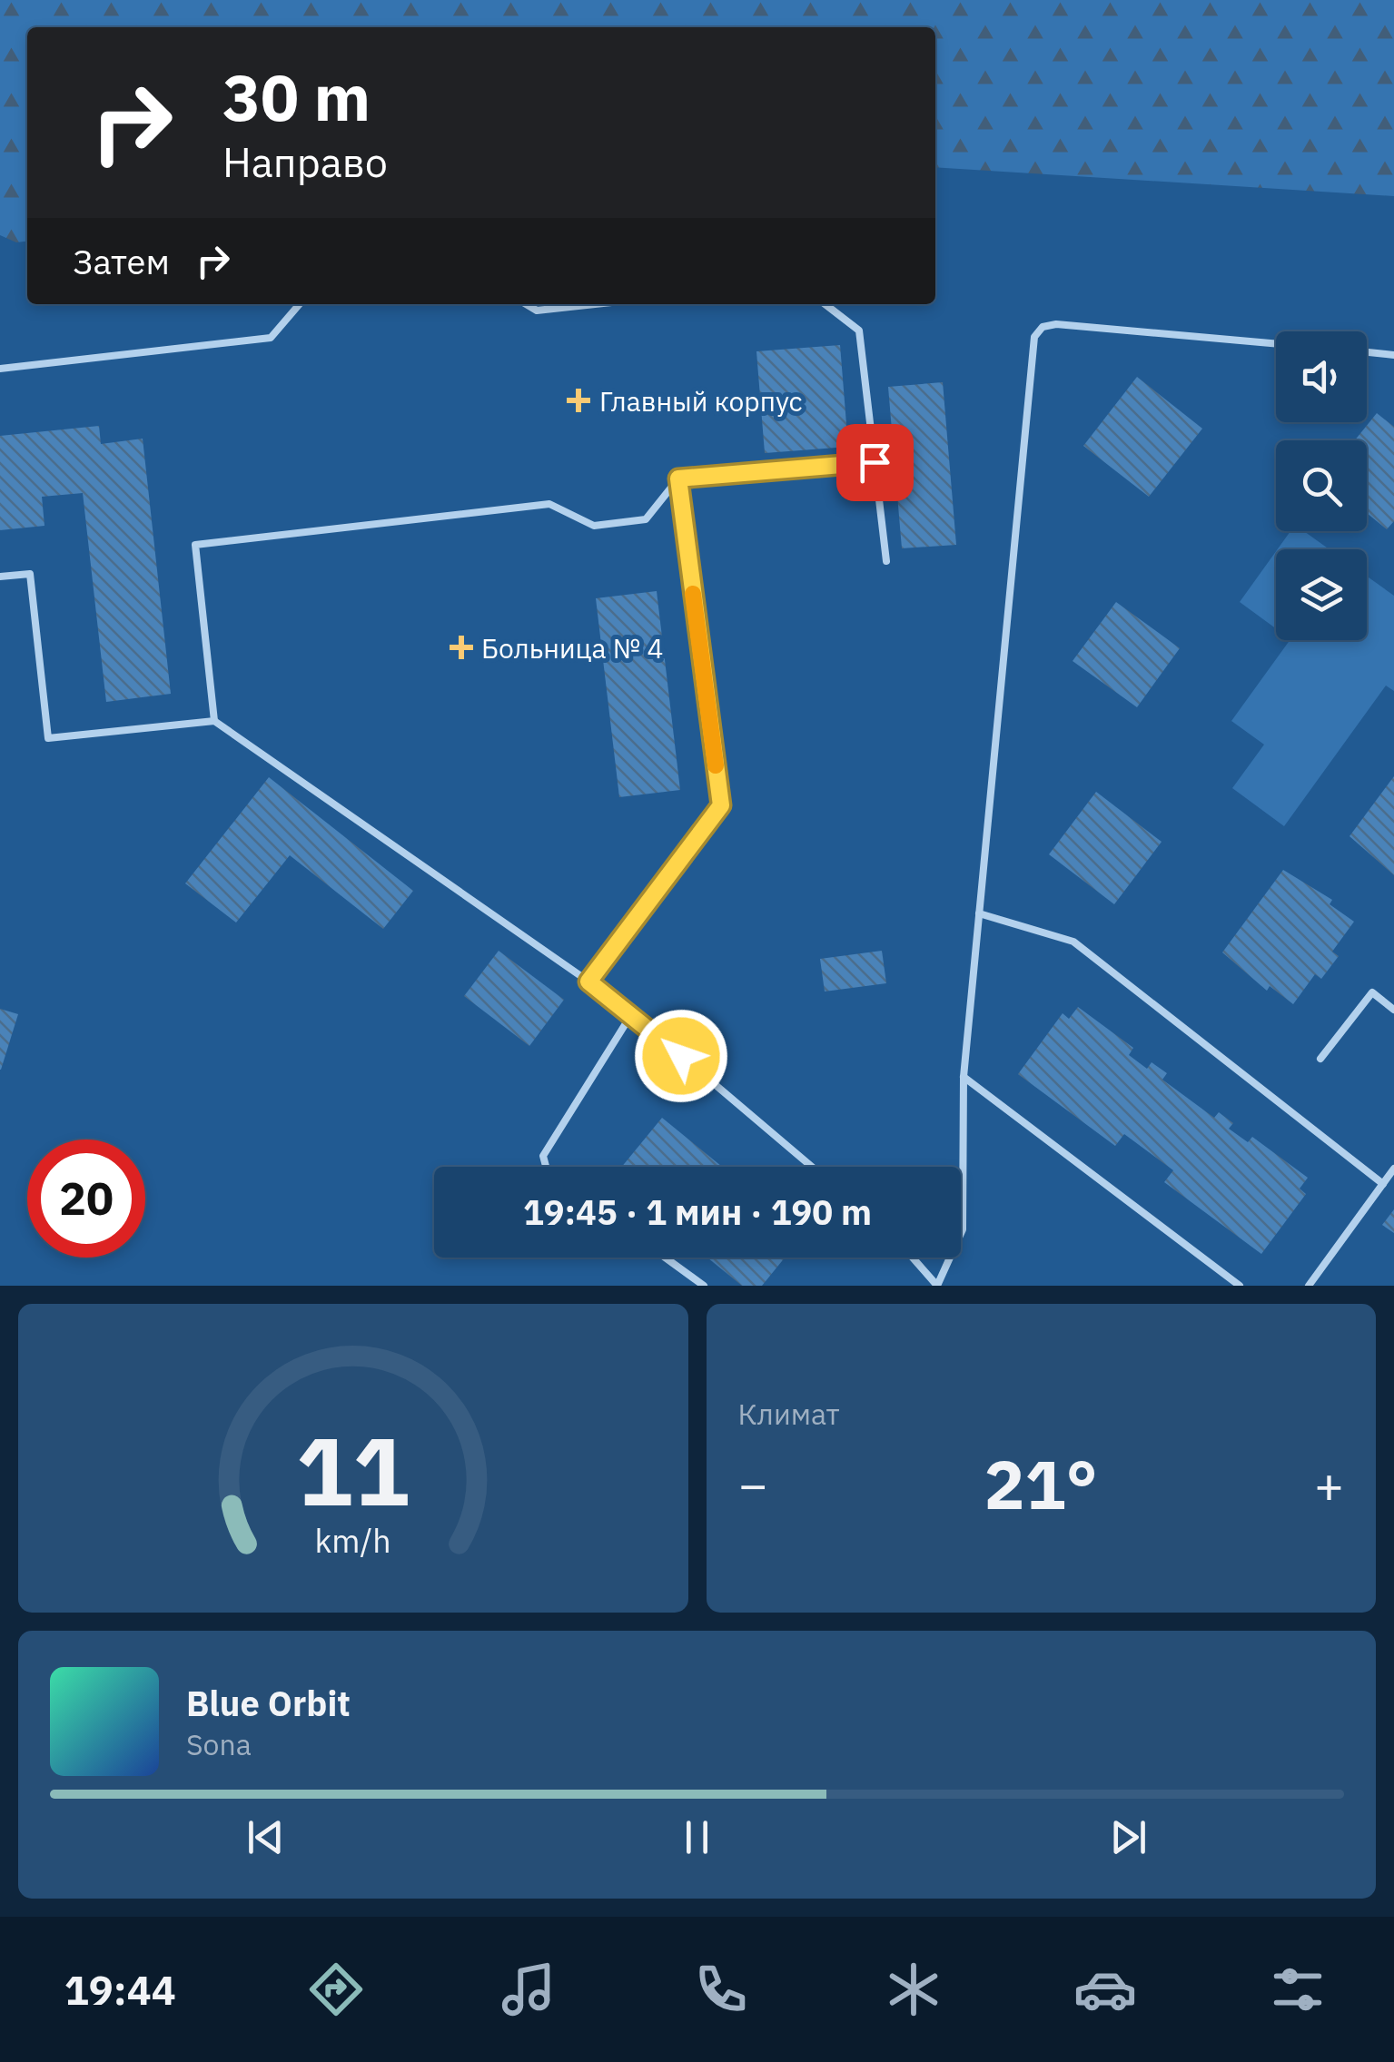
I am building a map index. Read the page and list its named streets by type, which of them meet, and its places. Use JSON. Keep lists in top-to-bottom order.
{
  "places": {
    "health": ["Главный корпус", "Больница № 4"]
  },
  "page": {
    "turn": ["30 m", "Направо"],
    "then": "Затем",
    "limit": "20",
    "trip": "19:45 · 1 мин · 190 m",
    "tile": "Климат",
    "heat": ["−", "21°", "+"],
    "song": ["Blue Orbit", "Sona"],
    "tabs": "19:44",
    "gauge": ["11", "km/h"]
  }
}
